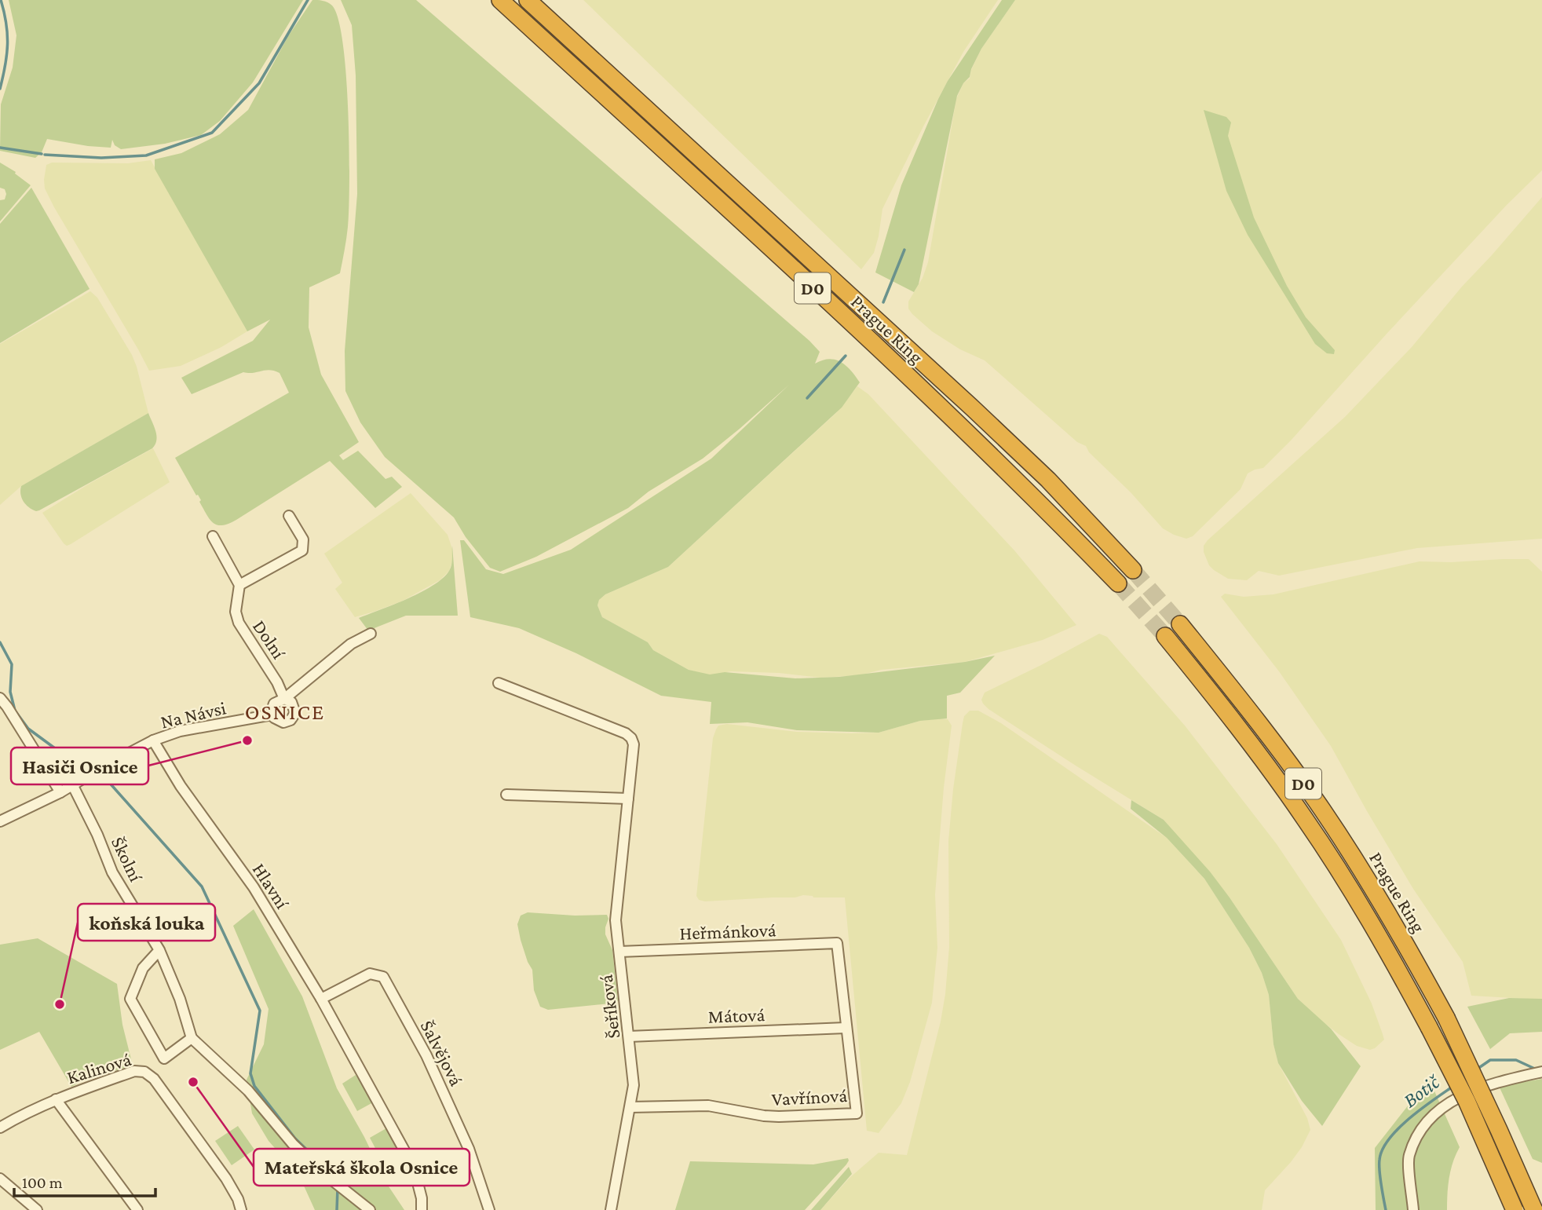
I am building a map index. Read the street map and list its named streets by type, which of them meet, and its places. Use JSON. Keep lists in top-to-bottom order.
{
  "streets": {
    "highway": ["D0", "Prague Ring"],
    "street": [
      "Dolní",
      "Na Návsi",
      "Školní",
      "Hlavní",
      "Heřmánková",
      "Šeříková",
      "Mátová",
      "Šalvějová",
      "Kalinová",
      "Vavřínová"
    ]
  },
  "crossings": [
    ["Dolní", "Na Návsi"],
    ["Na Návsi", "Hlavní"],
    ["Hlavní", "Šalvějová"],
    ["Heřmánková", "Šeříková"],
    ["Heřmánková", "Vavřínová"],
    ["Šeříková", "Mátová"],
    ["Šeříková", "Vavřínová"],
    ["Mátová", "Vavřínová"]
  ],
  "districts": ["OSNICE"],
  "water": ["Botič"],
  "places": ["Hasiči Osnice", "koňská louka", "Mateřská škola Osnice"],
  "scale_bar": "100 m"
}
